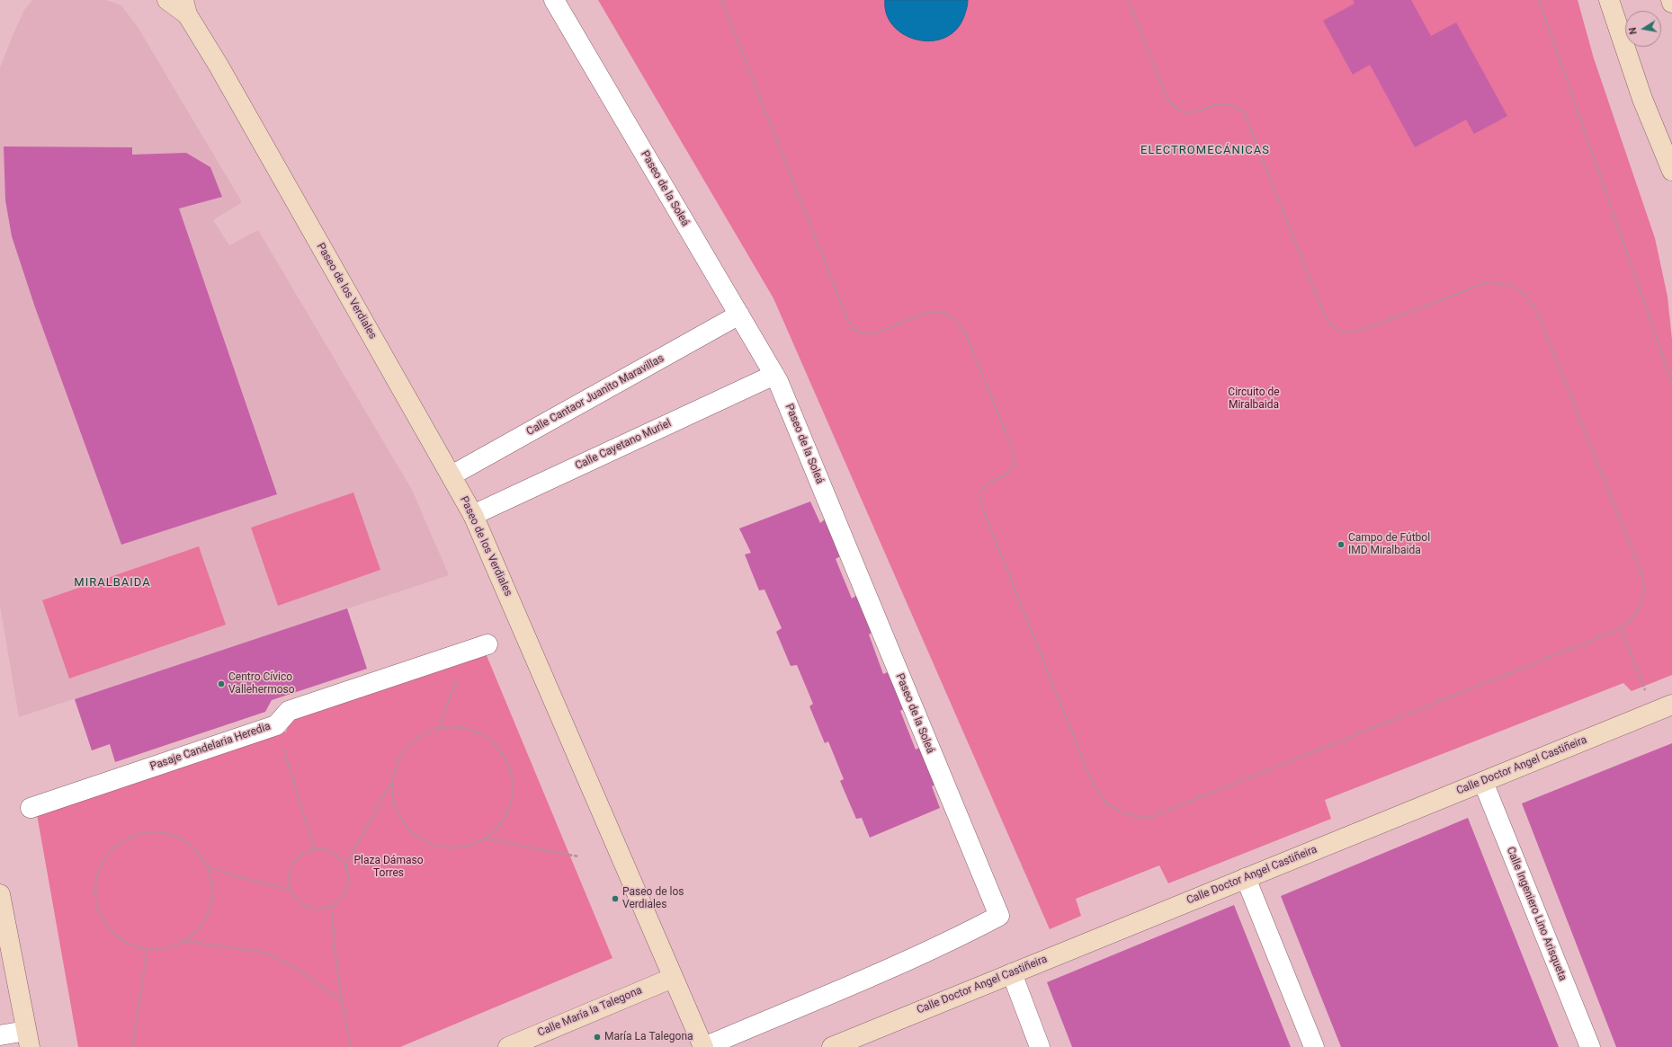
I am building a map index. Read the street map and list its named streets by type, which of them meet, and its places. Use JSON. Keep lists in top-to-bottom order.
{
  "streets": {
    "street": [
      "Paseo de la Soleá",
      "Paseo de los Verdiales",
      "Calle Cantaor Juanito Maravillas",
      "Calle Cayetano Muriel",
      "Pasaje Candelaria Heredia",
      "Calle Doctor Angel Castiñeira",
      "Calle Ingeniero Lino Arisqueta",
      "Calle María la Talegona"
    ]
  },
  "crossings": [
    ["Paseo de la Soleá", "Paseo de los Verdiales"],
    ["Paseo de la Soleá", "Calle Cantaor Juanito Maravillas"],
    ["Paseo de la Soleá", "Calle Cayetano Muriel"],
    ["Paseo de los Verdiales", "Calle Cantaor Juanito Maravillas"],
    ["Paseo de los Verdiales", "Calle Cayetano Muriel"],
    ["Paseo de los Verdiales", "Calle María la Talegona"],
    ["Calle Doctor Angel Castiñeira", "Calle Ingeniero Lino Arisqueta"]
  ],
  "districts": ["ELECTROMECÁNICAS", "MIRALBAIDA"],
  "parks": ["Circuito de Miralbaida", "Plaza Dámaso Torres"],
  "places": [
    "Campo de Fútbol IMD Miralbaida",
    "Centro Cívico Vallehermoso",
    "Paseo de los Verdiales",
    "María La Talegona"
  ],
  "north": "left"
}
